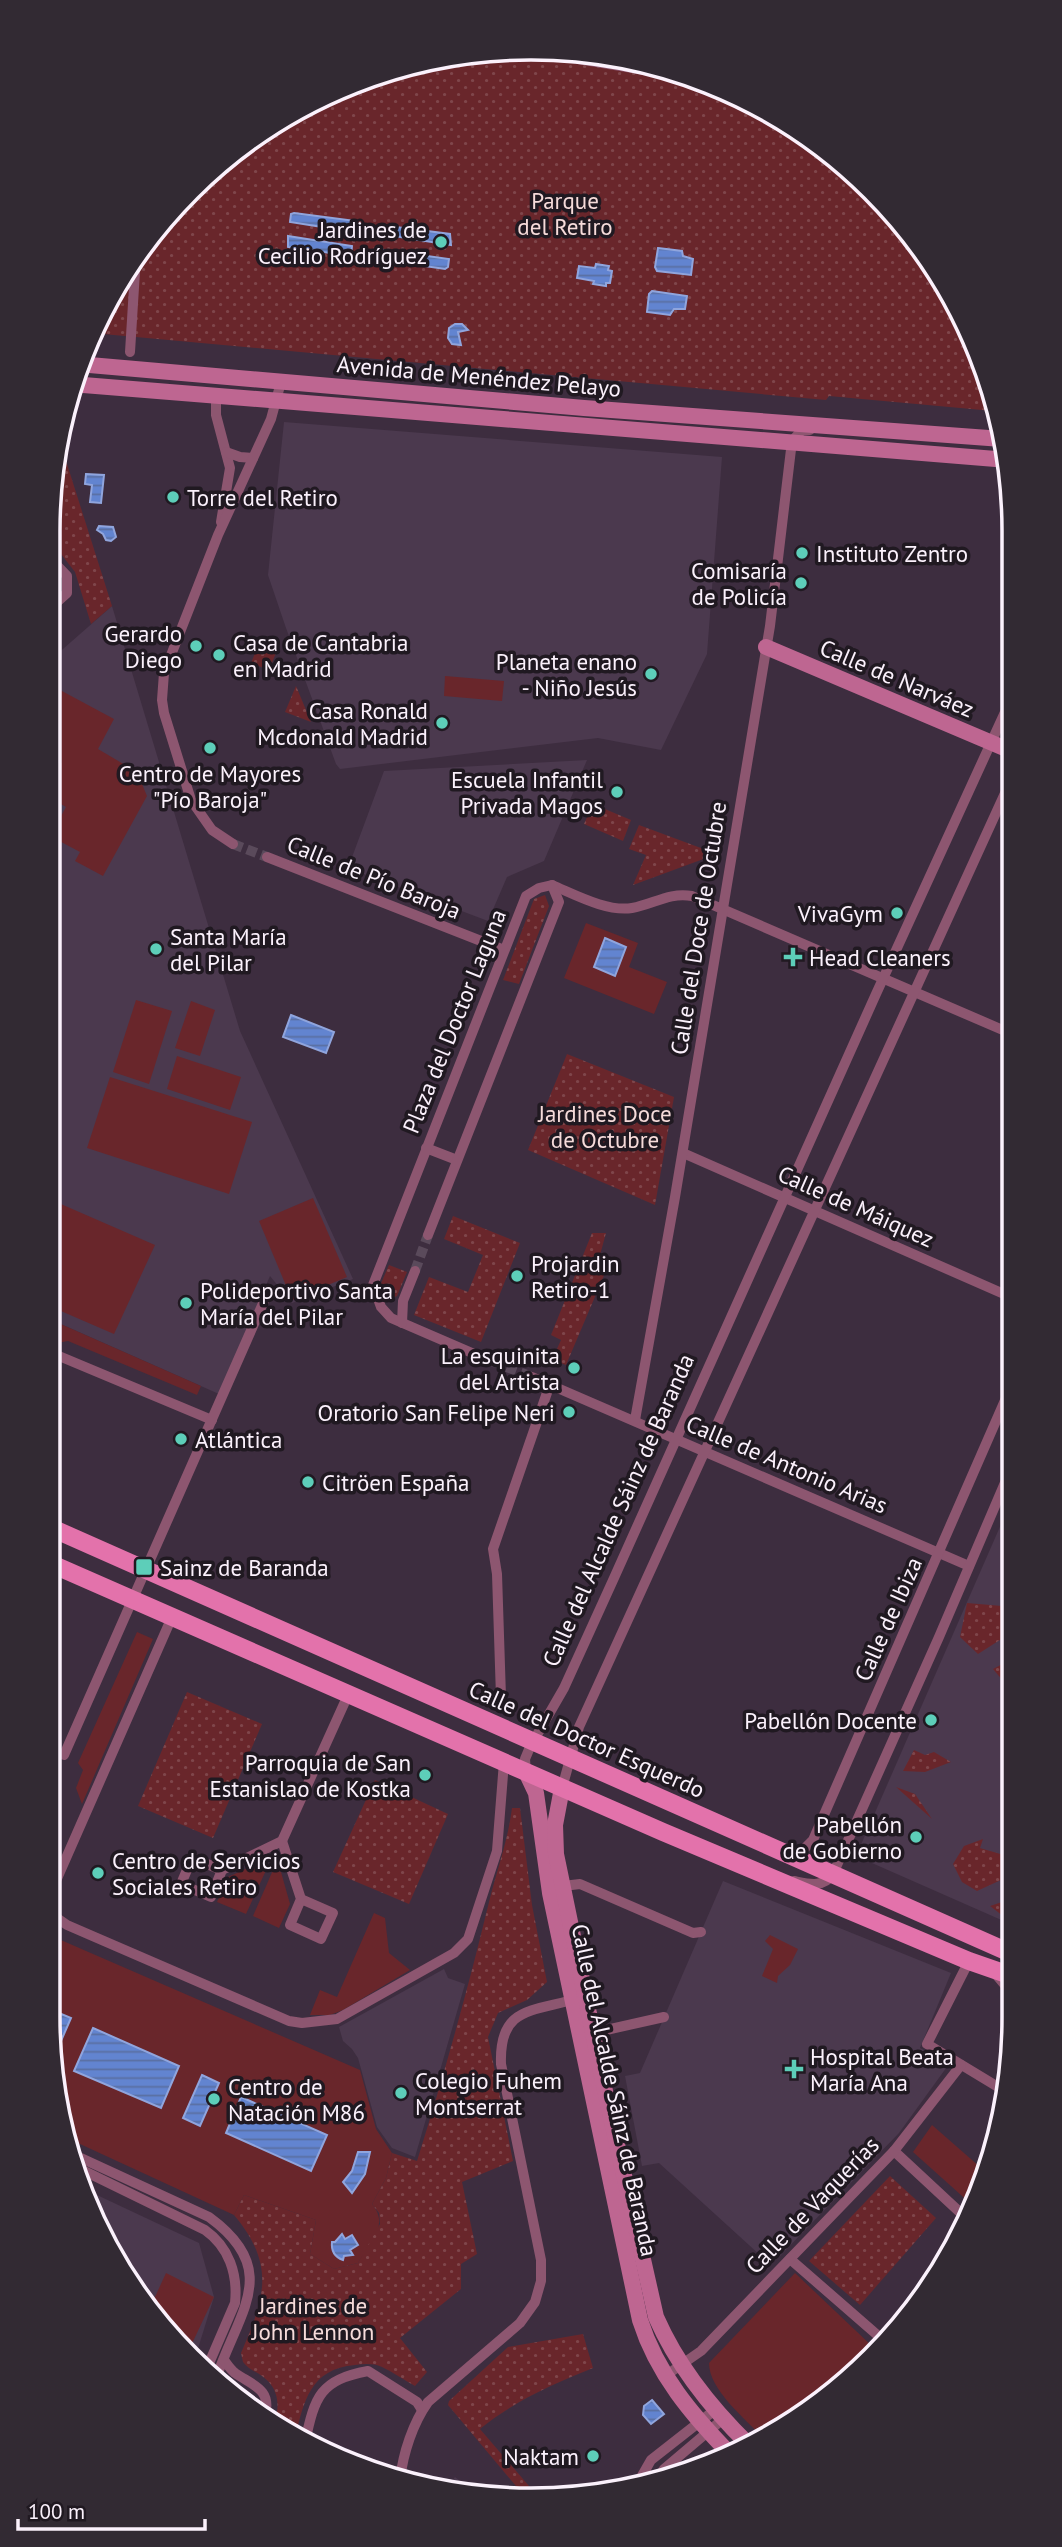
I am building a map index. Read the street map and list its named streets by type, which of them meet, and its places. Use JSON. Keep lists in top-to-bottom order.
{
  "streets": {
    "main road": [
      "Avenida de Menéndez Pelayo",
      "Calle de Narváez",
      "Calle del Alcalde Sáinz de Baranda",
      "Calle del Doctor Esquerdo"
    ],
    "street": [
      "Calle de Pío Baroja",
      "Calle del Doce de Octubre",
      "Plaza del Doctor Laguna",
      "Calle de Máiquez",
      "Calle de Antonio Arias",
      "Calle de Ibiza",
      "Calle de Vaquerías"
    ]
  },
  "crossings": [
    ["Avenida de Menéndez Pelayo", "Calle del Doce de Octubre"],
    ["Calle de Narváez", "Calle del Doce de Octubre"],
    ["Calle de Narváez", "Calle del Alcalde Sáinz de Baranda"],
    ["Calle de Pío Baroja", "Plaza del Doctor Laguna"],
    ["Calle del Doce de Octubre", "Calle de Máiquez"],
    ["Calle del Doce de Octubre", "Calle de Antonio Arias"],
    ["Calle de Máiquez", "Calle del Alcalde Sáinz de Baranda"],
    ["Calle de Antonio Arias", "Calle del Alcalde Sáinz de Baranda"],
    ["Calle de Antonio Arias", "Calle de Ibiza"],
    ["Calle del Alcalde Sáinz de Baranda", "Calle del Doctor Esquerdo"],
    ["Calle del Alcalde Sáinz de Baranda", "Calle de Vaquerías"],
    ["Calle de Ibiza", "Calle del Doctor Esquerdo"]
  ],
  "parks": ["Parque del Retiro", "Jardines Doce de Octubre", "Jardines de John Lennon"],
  "places": {
    "other": [
      "Jardines de Cecilio Rodríguez",
      "Torre del Retiro",
      "Instituto Zentro",
      "Comisaría de Policía",
      "Gerardo Diego",
      "Casa de Cantabria en Madrid",
      "Planeta enano - Niño Jesús",
      "Casa Ronald Mcdonald Madrid",
      "Centro de Mayores \"Pío Baroja\"",
      "Escuela Infantil Privada Magos",
      "VivaGym",
      "Santa María del Pilar",
      "Projardin Retiro-1",
      "Polideportivo Santa María del Pilar",
      "La esquinita del Artista",
      "Oratorio San Felipe Neri",
      "Atlántica",
      "Citröen España",
      "Pabellón Docente",
      "Parroquia de San Estanislao de Kostka",
      "Pabellón de Gobierno",
      "Centro de Servicios Sociales Retiro",
      "Colegio Fuhem Montserrat",
      "Centro de Natación M86",
      "Naktam"
    ],
    "health": ["Head Cleaners", "Hospital Beata María Ana"],
    "transit": ["Sainz de Baranda"]
  },
  "scale_bar": "100 m"
}
